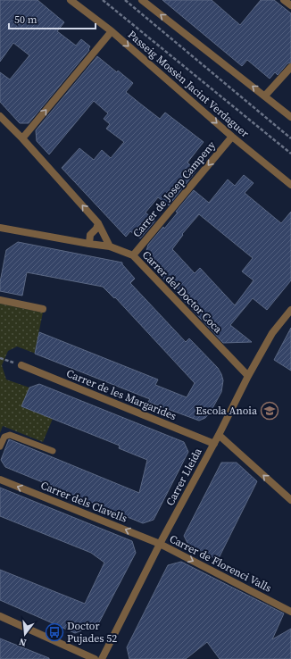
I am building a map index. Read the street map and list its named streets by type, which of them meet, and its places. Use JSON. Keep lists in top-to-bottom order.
{
  "streets": {
    "street": [
      "Passeig Mossèn Jacint Verdaguer",
      "Carrer de Josep Campeny",
      "Carrer del Doctor Coca",
      "Carrer de les Margarides",
      "Carrer Lleida",
      "Carrer dels Clavells",
      "Carrer de Florenci Valls"
    ]
  },
  "crossings": [
    ["Passeig Mossèn Jacint Verdaguer", "Carrer de Josep Campeny"],
    ["Carrer de Josep Campeny", "Carrer del Doctor Coca"],
    ["Carrer del Doctor Coca", "Carrer Lleida"],
    ["Carrer de les Margarides", "Carrer Lleida"],
    ["Carrer Lleida", "Carrer dels Clavells"],
    ["Carrer Lleida", "Carrer de Florenci Valls"],
    ["Carrer dels Clavells", "Carrer de Florenci Valls"]
  ],
  "one_way": ["Carrer de Josep Campeny", "Carrer dels Clavells", "Carrer de Florenci Valls"],
  "places": {
    "school or university": ["Escola Anoia"],
    "bus stop": ["Doctor Pujades 52"]
  },
  "scale_bar": "50 m",
  "north": "bottom"
}
